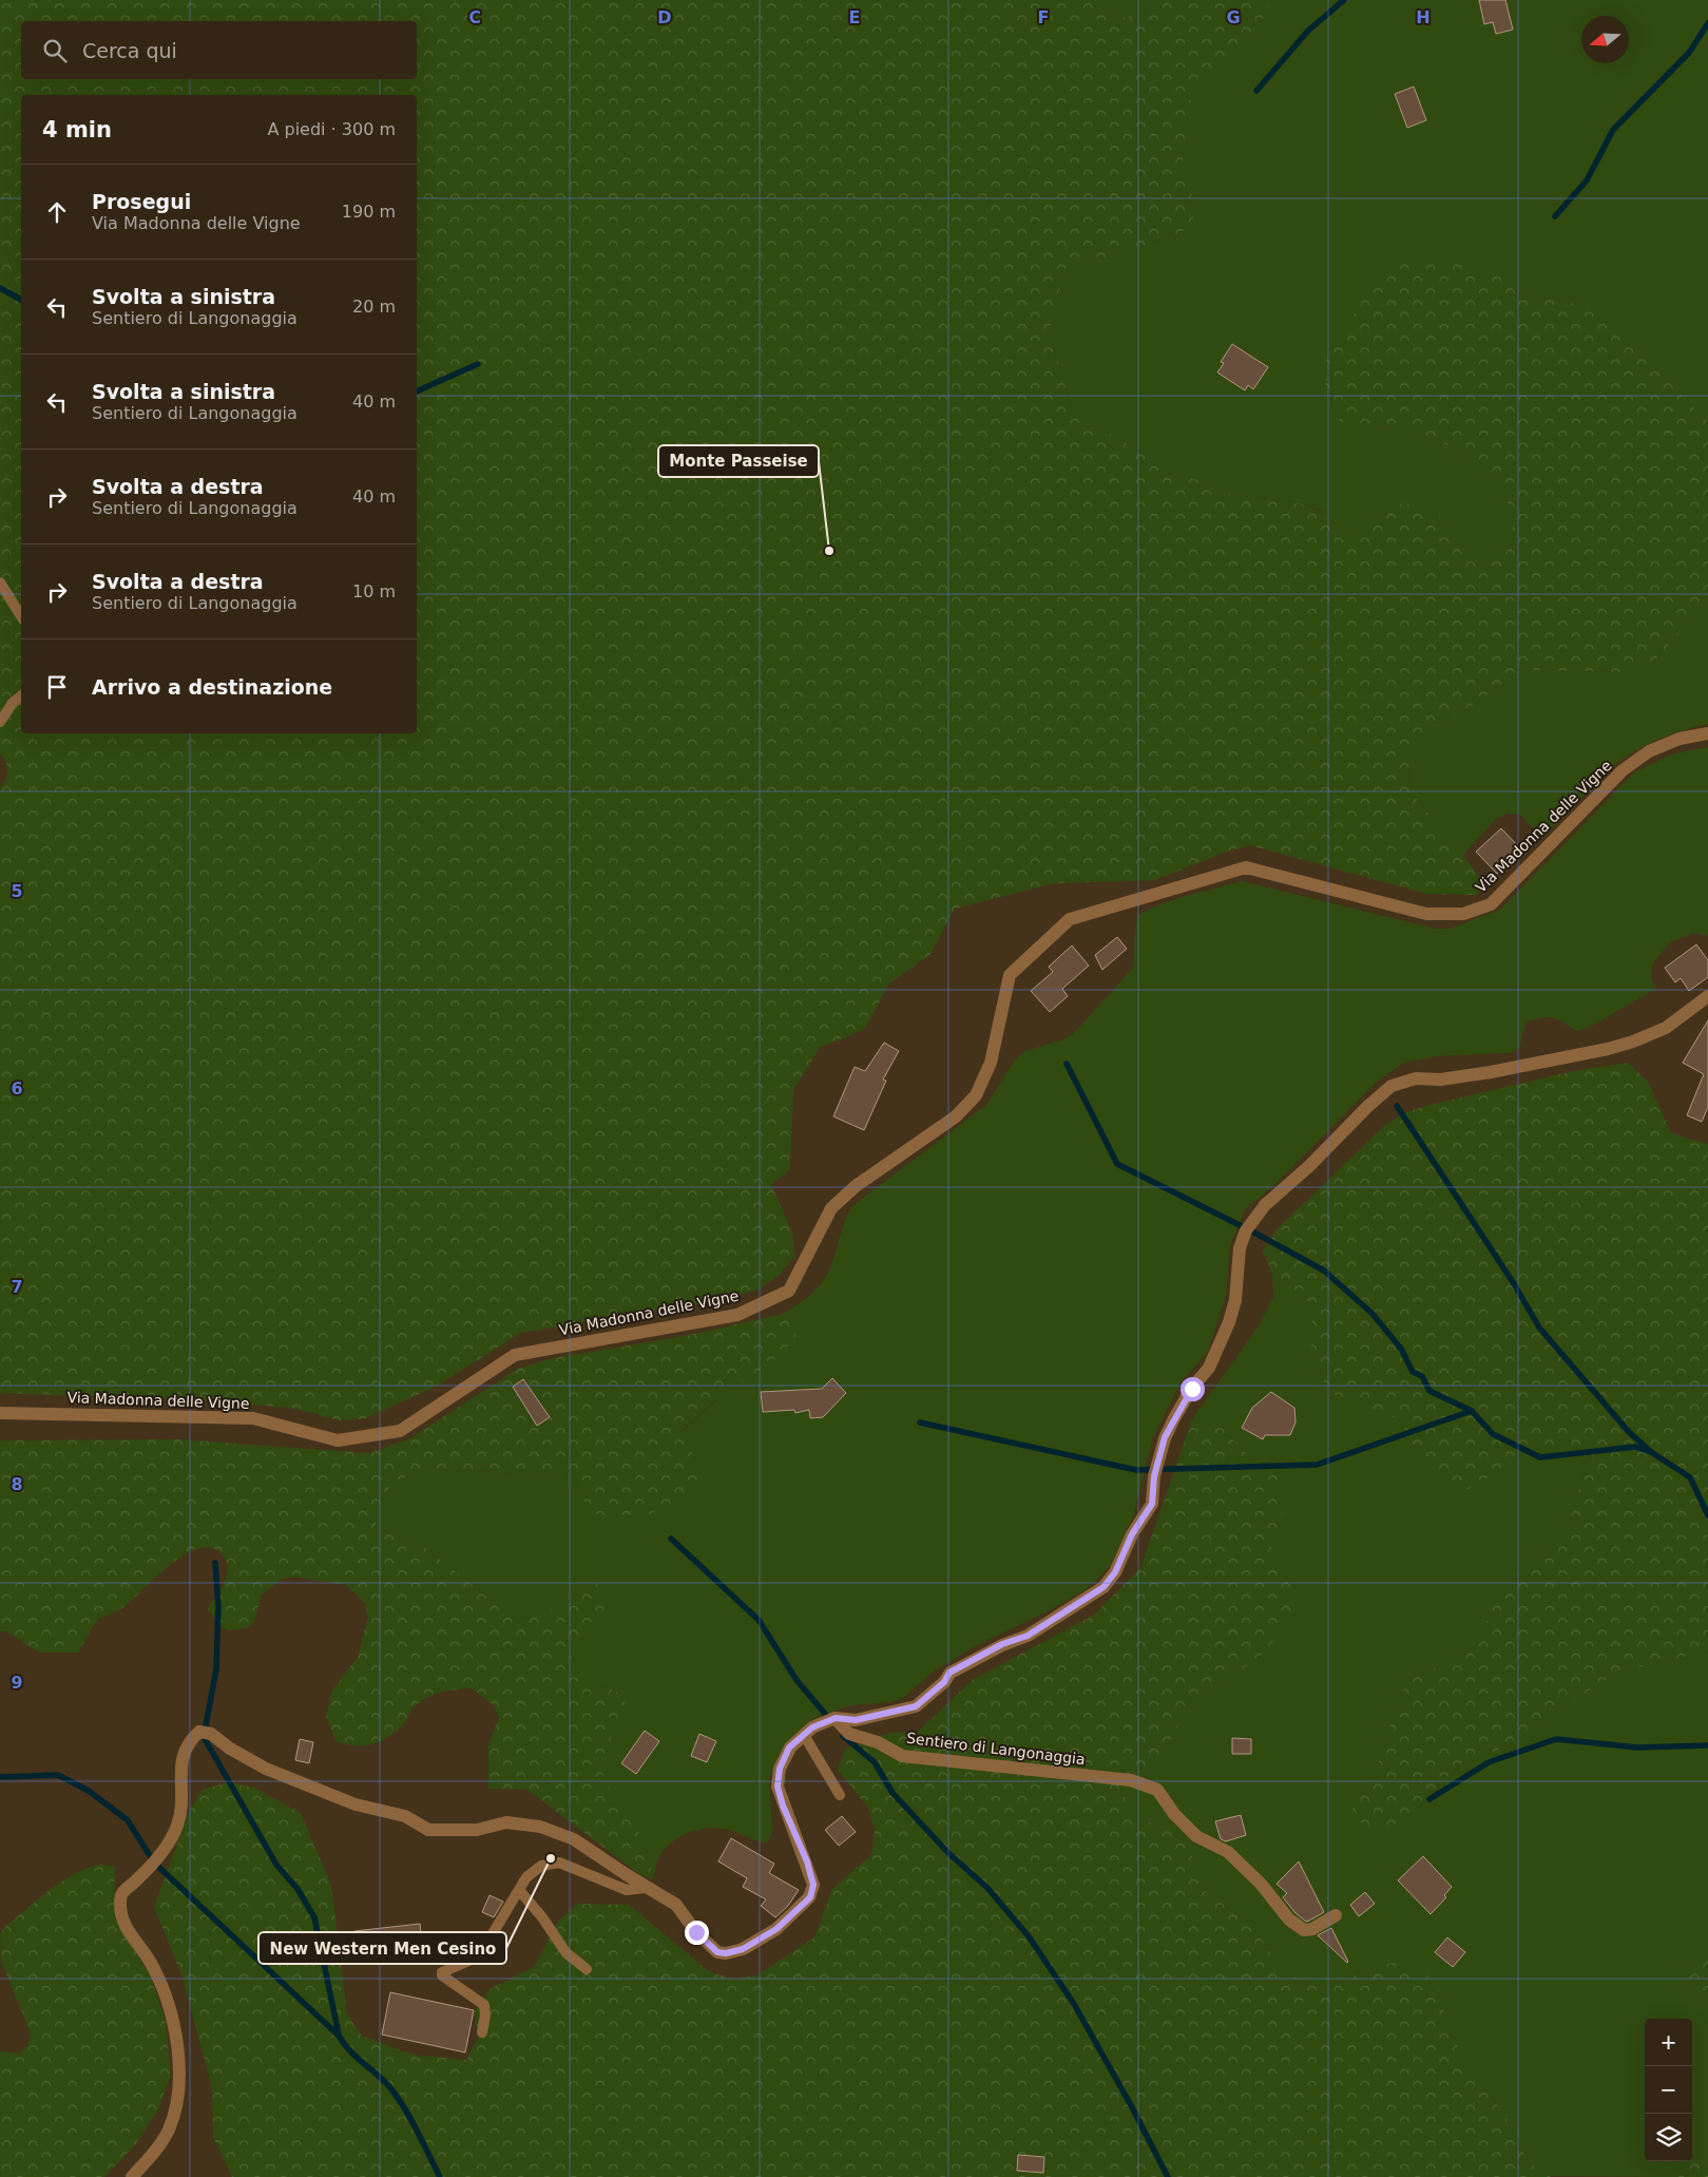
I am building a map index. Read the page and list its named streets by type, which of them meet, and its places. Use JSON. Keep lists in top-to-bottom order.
{
  "streets": {
    "street": ["Via Madonna delle Vigne", "Sentiero di Langonaggia"]
  },
  "places": ["Monte Passeise", "New Western Men Cesino"],
  "north": "left",
  "page": {
    "search": "Cerca qui",
    "heading": ["4 min", "A piedi · 300 m"],
    "list": [
      ["Prosegui", "Via Madonna delle Vigne", "190 m"],
      ["Svolta a sinistra", "Sentiero di Langonaggia", "20 m"],
      ["Svolta a sinistra", "Sentiero di Langonaggia", "40 m"],
      ["Svolta a destra", "Sentiero di Langonaggia", "40 m"],
      ["Svolta a destra", "Sentiero di Langonaggia", "10 m"],
      "Arrivo a destinazione"
    ],
    "map_buttons": ["+", "−"]
  },
  "grid": {
    "columns": [
      "C",
      "D",
      "E",
      "F",
      "G",
      "H"
    ],
    "rows": [
      "5",
      "6",
      "7",
      "8",
      "9"
    ]
  }
}
